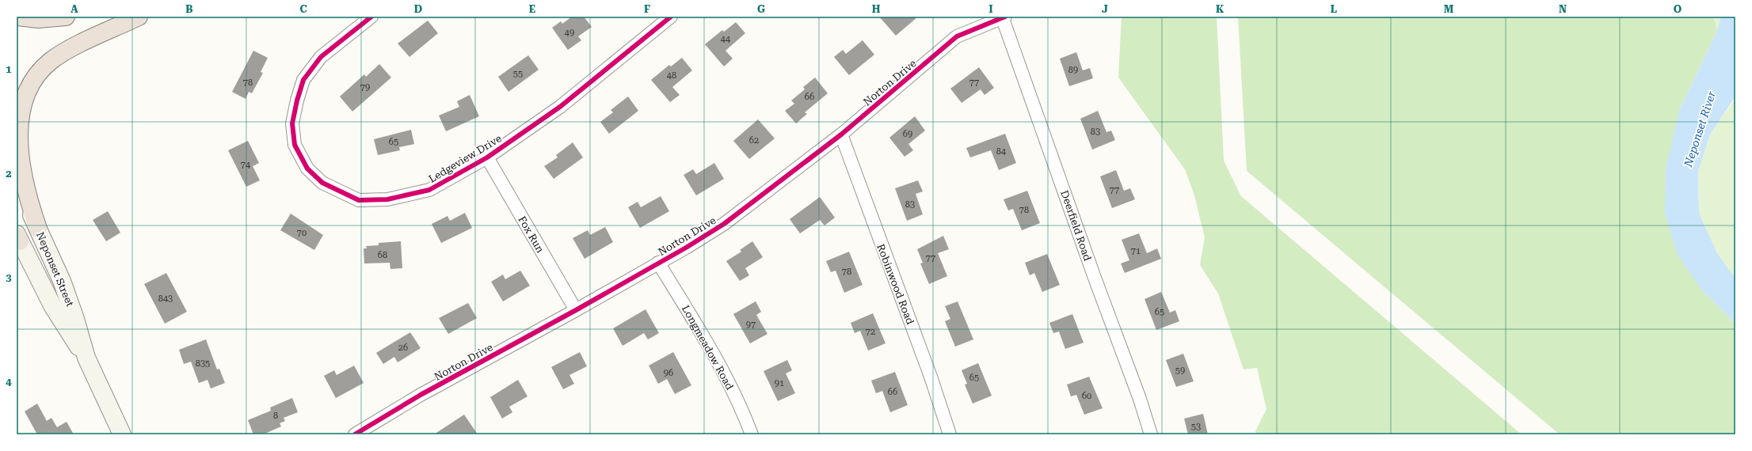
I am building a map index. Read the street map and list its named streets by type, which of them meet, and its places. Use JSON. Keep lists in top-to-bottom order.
{
  "streets": {
    "main road": ["Neponset Street"],
    "street": [
      "Norton Drive",
      "Ledgeview Drive",
      "Deerfield Road",
      "Fox Run",
      "Robinwood Road",
      "Longmeadow Road"
    ]
  },
  "crossings": [
    ["Norton Drive", "Deerfield Road"],
    ["Norton Drive", "Fox Run"],
    ["Norton Drive", "Robinwood Road"],
    ["Norton Drive", "Longmeadow Road"],
    ["Ledgeview Drive", "Fox Run"]
  ],
  "water": ["Neponset River"],
  "house_numbers": [
    "49",
    "44",
    "89",
    "55",
    "48",
    "78",
    "77",
    "79",
    "66",
    "83",
    "69",
    "62",
    "65",
    "84",
    "74",
    "77",
    "83",
    "78",
    "70",
    "71",
    "68",
    "77",
    "78",
    "843",
    "65",
    "97",
    "72",
    "26",
    "835",
    "59",
    "96",
    "65",
    "91",
    "66",
    "60",
    "8",
    "53"
  ],
  "grid": {
    "columns": [
      "A",
      "B",
      "C",
      "D",
      "E",
      "F",
      "G",
      "H",
      "I",
      "J",
      "K",
      "L",
      "M",
      "N",
      "O"
    ],
    "rows": [
      "1",
      "2",
      "3",
      "4"
    ]
  }
}
